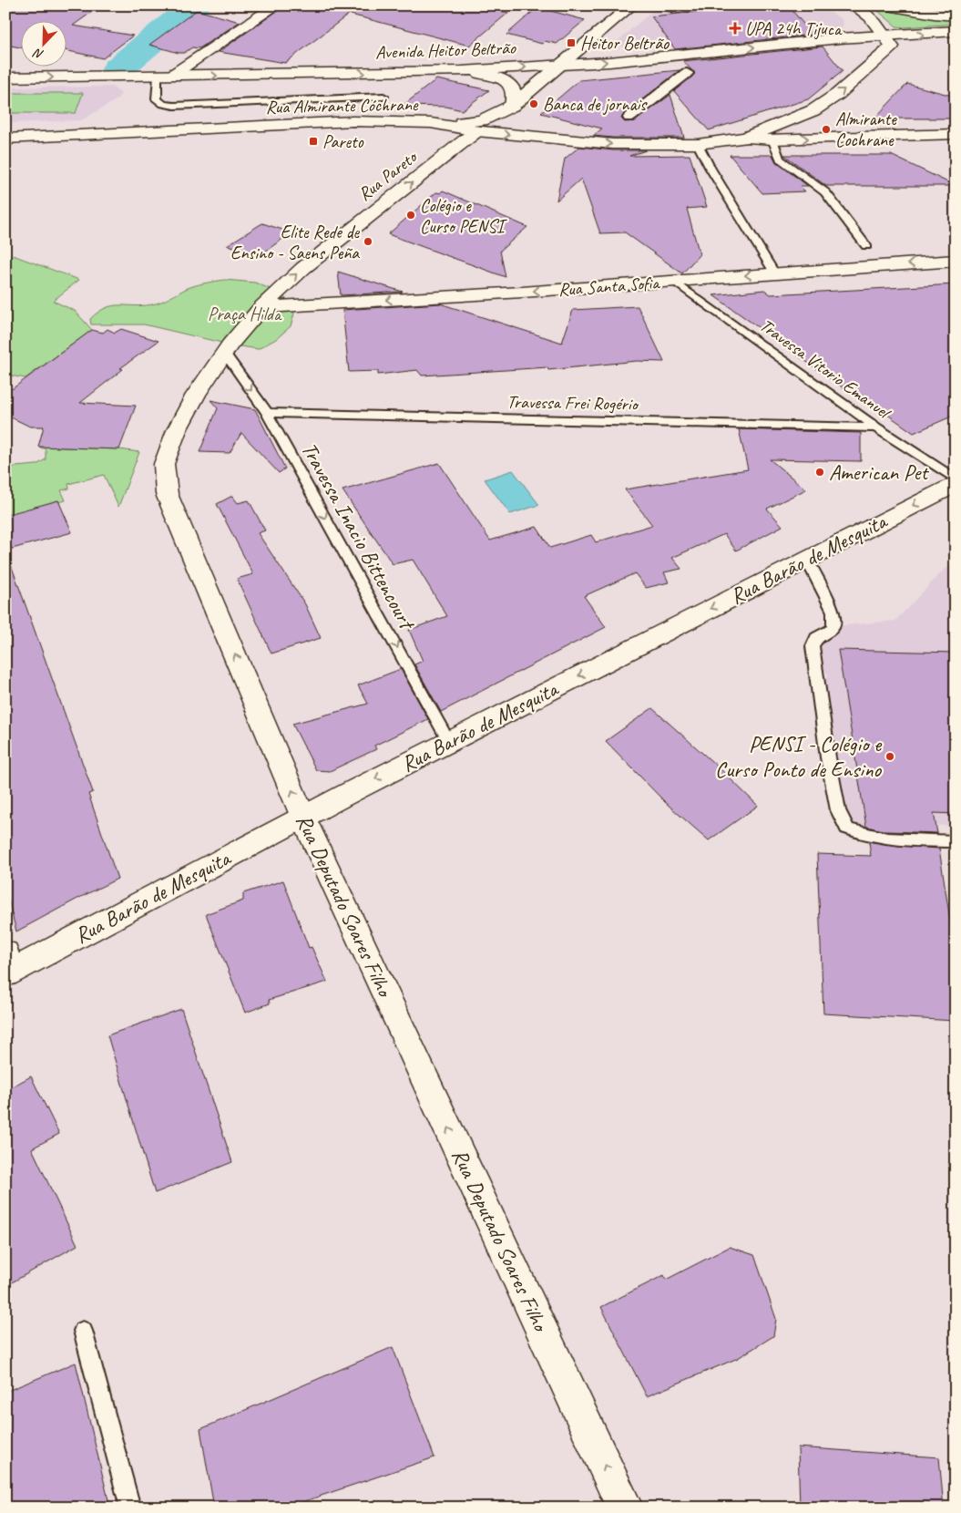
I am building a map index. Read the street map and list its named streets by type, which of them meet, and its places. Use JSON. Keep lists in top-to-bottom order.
{
  "streets": {
    "street": [
      "Avenida Heitor Beltrão",
      "Rua Almirante Cóchrane",
      "Rua Pareto",
      "Rua Santa Sofia",
      "Rua Barão de Mesquita",
      "Rua Deputado Soares Filho"
    ],
    "lane": ["Travessa Vitorio Emanuel", "Travessa Frei Rogério", "Travessa Inacio Bittencourt"]
  },
  "crossings": [
    ["Avenida Heitor Beltrão", "Rua Almirante Cóchrane"],
    ["Rua Almirante Cóchrane", "Rua Pareto"],
    ["Rua Pareto", "Rua Santa Sofia"],
    ["Rua Pareto", "Rua Deputado Soares Filho"],
    ["Rua Santa Sofia", "Travessa Vitorio Emanuel"],
    ["Rua Santa Sofia", "Rua Deputado Soares Filho"],
    ["Travessa Vitorio Emanuel", "Travessa Frei Rogério"],
    ["Travessa Frei Rogério", "Travessa Inacio Bittencourt"],
    ["Travessa Inacio Bittencourt", "Rua Barão de Mesquita"],
    ["Travessa Inacio Bittencourt", "Rua Deputado Soares Filho"],
    ["Rua Barão de Mesquita", "Rua Deputado Soares Filho"]
  ],
  "one_way": [
    "Rua Pareto",
    "Travessa Inacio Bittencourt",
    "Rua Barão de Mesquita",
    "Rua Deputado Soares Filho"
  ],
  "parks": ["Praça Hilda"],
  "places": {
    "health": ["UPA 24h Tijuca"],
    "transit": ["Heitor Beltrão", "Pareto"],
    "other": [
      "Banca de jornais",
      "Almirante Cochrane",
      "Colégio e Curso PENSI",
      "Elite Rede de Ensino - Saens Peña",
      "American Pet",
      "PENSI - Colégio e Curso Ponto de Ensino"
    ]
  },
  "north": "bottom left"
}
